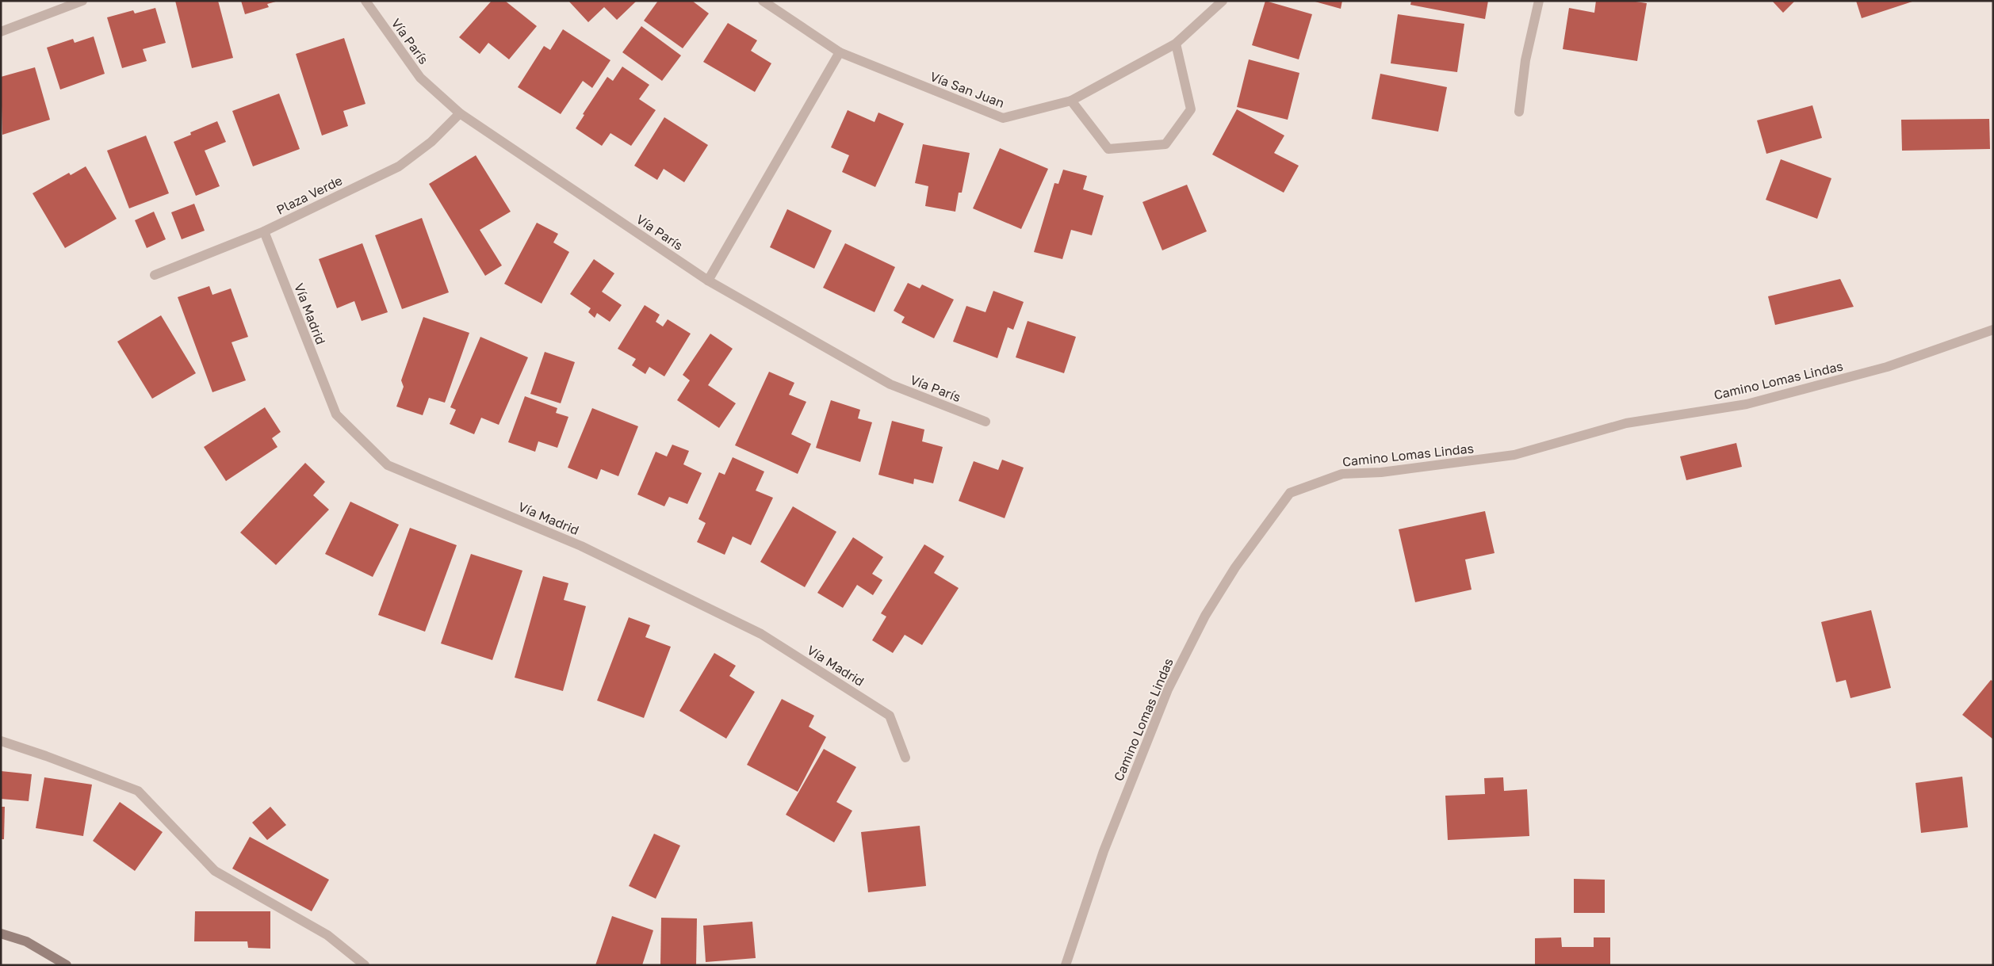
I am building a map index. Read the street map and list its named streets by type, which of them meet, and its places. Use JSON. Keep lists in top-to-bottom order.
{
  "streets": {
    "street": [
      "Vía París",
      "Vía San Juan",
      "Plaza Verde",
      "Vía Madrid",
      "Camino Lomas Lindas"
    ]
  },
  "crossings": [
    ["Vía París", "Plaza Verde"],
    ["Plaza Verde", "Vía Madrid"]
  ]
}
